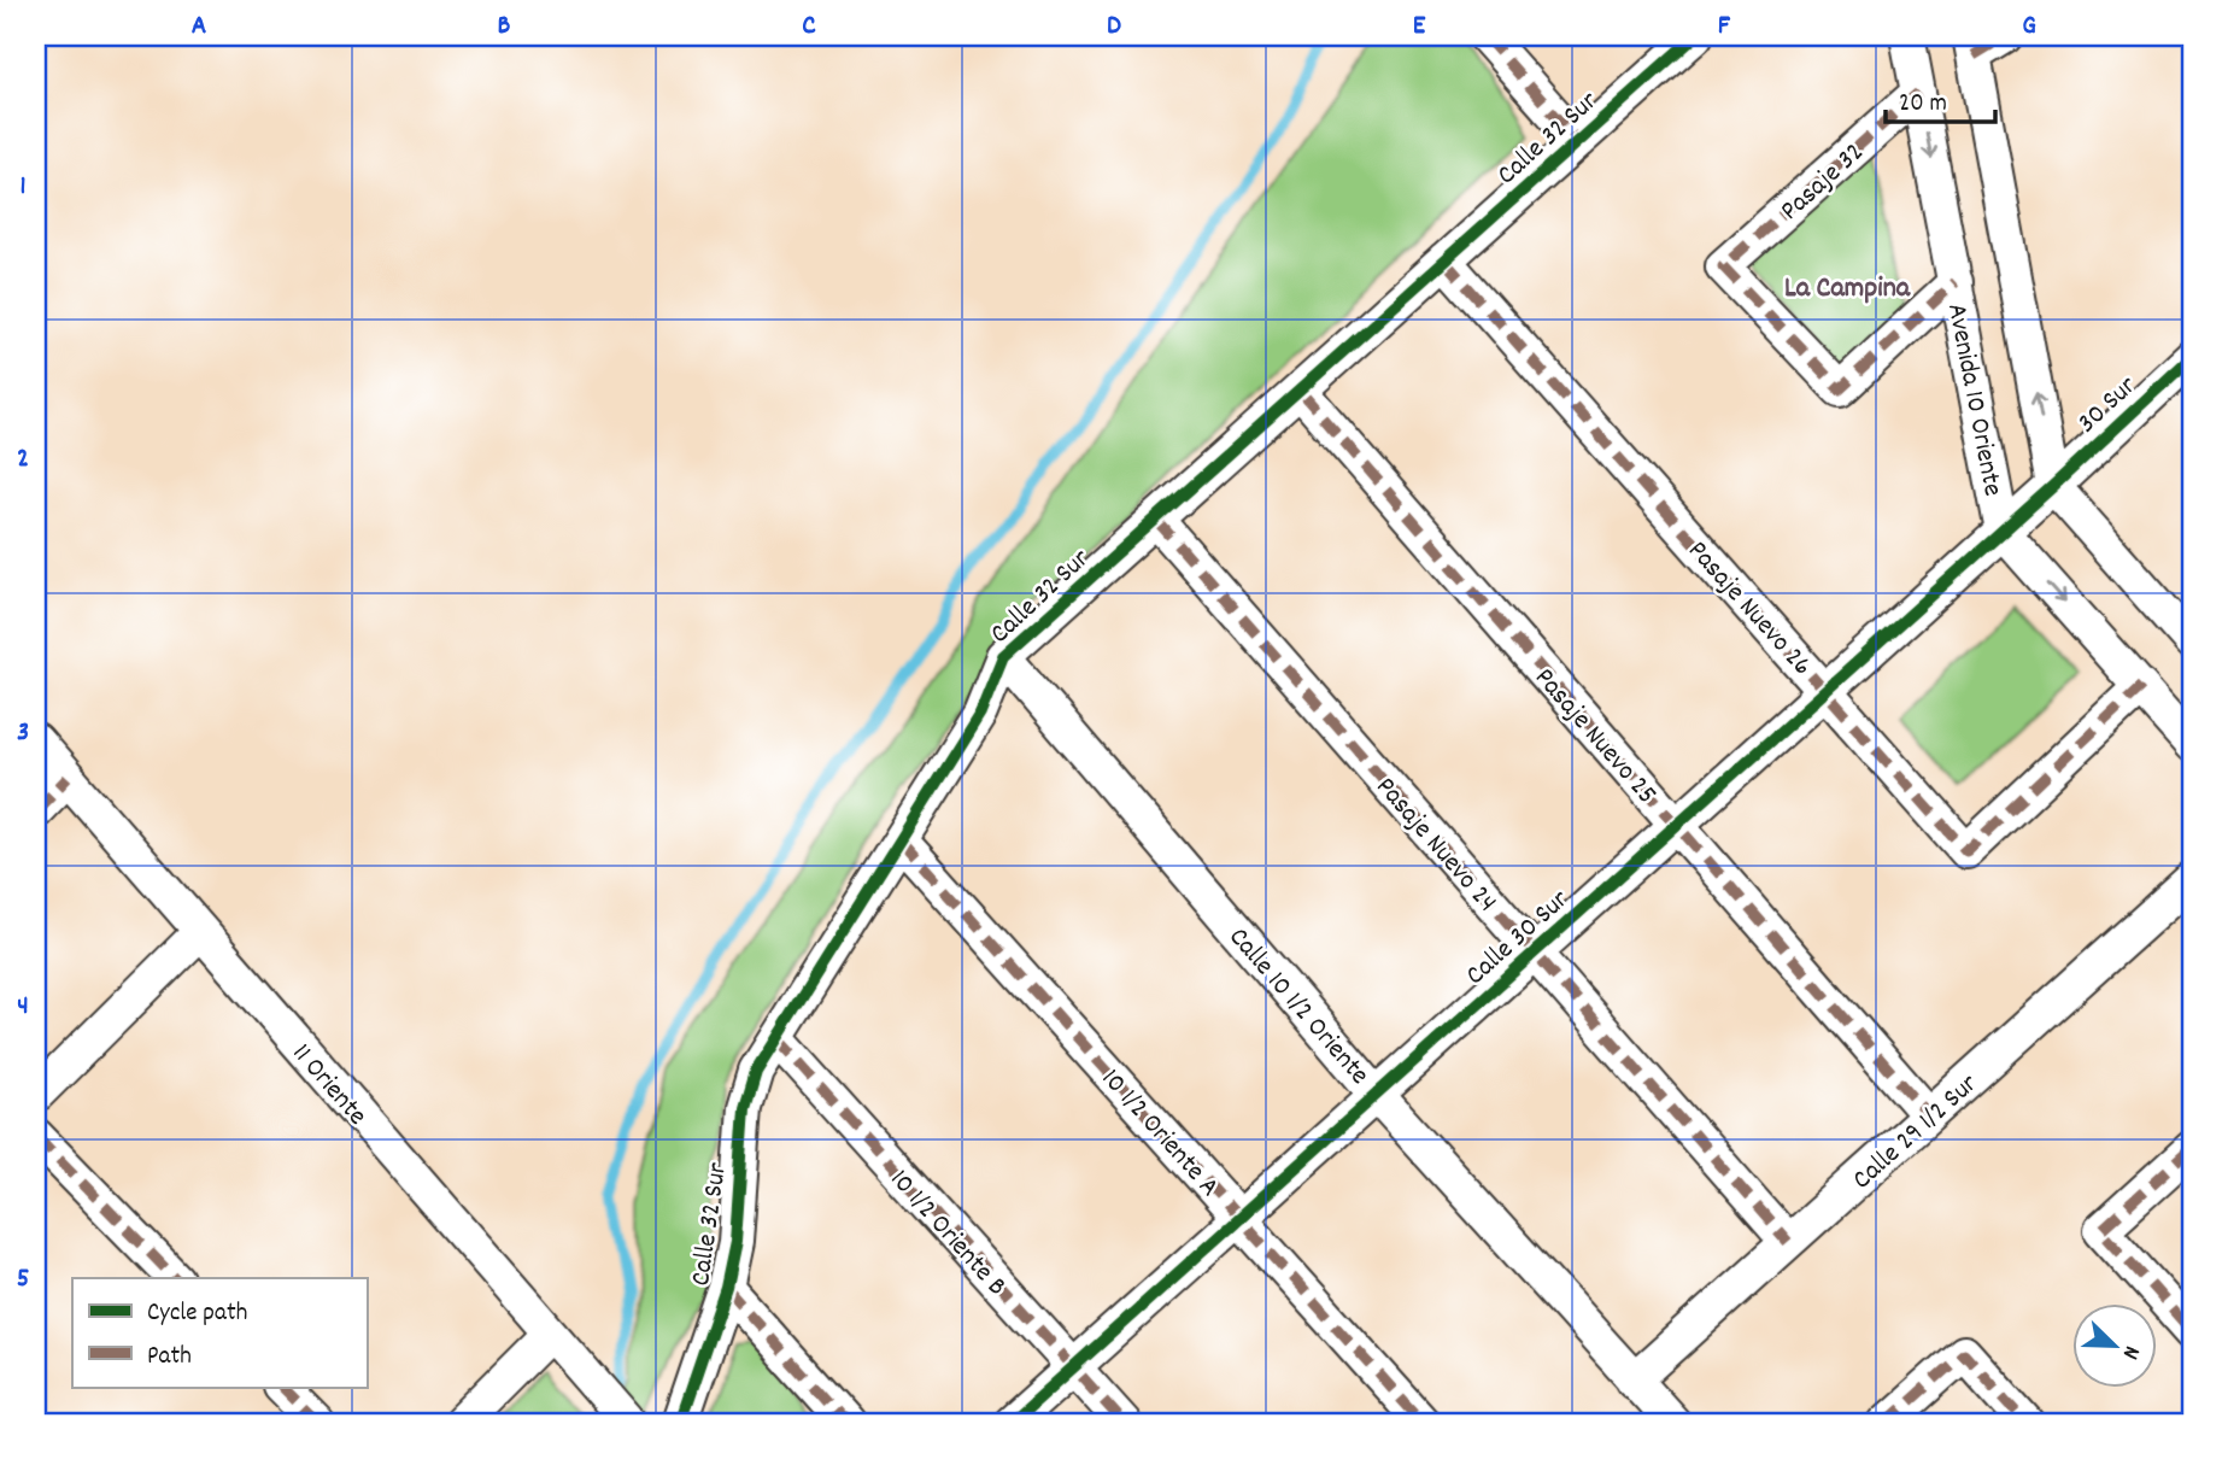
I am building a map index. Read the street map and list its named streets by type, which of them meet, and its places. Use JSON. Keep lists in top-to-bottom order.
{
  "streets": {
    "street": [
      "Calle 32 Sur",
      "Pasaje 32",
      "Avenida 10 Oriente",
      "30 Sur",
      "Pasaje Nuevo 26",
      "Pasaje Nuevo 25",
      "Pasaje Nuevo 24",
      "Calle 30 Sur",
      "Calle 10 1/2 Oriente",
      "11 Oriente",
      "Calle 29 1/2 Sur",
      "10 1/2 Oriente A",
      "10 1/2 Oriente B"
    ]
  },
  "crossings": [
    ["Calle 32 Sur", "Pasaje Nuevo 26"],
    ["Calle 32 Sur", "Pasaje Nuevo 25"],
    ["Calle 32 Sur", "Pasaje Nuevo 24"],
    ["Calle 32 Sur", "Calle 10 1/2 Oriente"],
    ["Calle 32 Sur", "10 1/2 Oriente A"],
    ["Calle 32 Sur", "10 1/2 Oriente B"],
    ["Pasaje 32", "Avenida 10 Oriente"],
    ["Avenida 10 Oriente", "Pasaje Nuevo 26"],
    ["Avenida 10 Oriente", "Calle 30 Sur"],
    ["30 Sur", "Calle 30 Sur"],
    ["Pasaje Nuevo 26", "Calle 30 Sur"],
    ["Pasaje Nuevo 25", "Calle 30 Sur"],
    ["Pasaje Nuevo 25", "Calle 29 1/2 Sur"],
    ["Pasaje Nuevo 24", "Calle 30 Sur"],
    ["Pasaje Nuevo 24", "Calle 29 1/2 Sur"],
    ["Calle 30 Sur", "Calle 10 1/2 Oriente"],
    ["Calle 30 Sur", "10 1/2 Oriente A"],
    ["Calle 30 Sur", "10 1/2 Oriente B"],
    ["Calle 10 1/2 Oriente", "Calle 29 1/2 Sur"]
  ],
  "districts": ["La Campina"],
  "legend": ["Cycle path", "Path"],
  "scale_bar": "20 m",
  "north": "bottom right",
  "grid": {
    "columns": [
      "A",
      "B",
      "C",
      "D",
      "E",
      "F",
      "G"
    ],
    "rows": [
      "1",
      "2",
      "3",
      "4",
      "5"
    ]
  }
}
